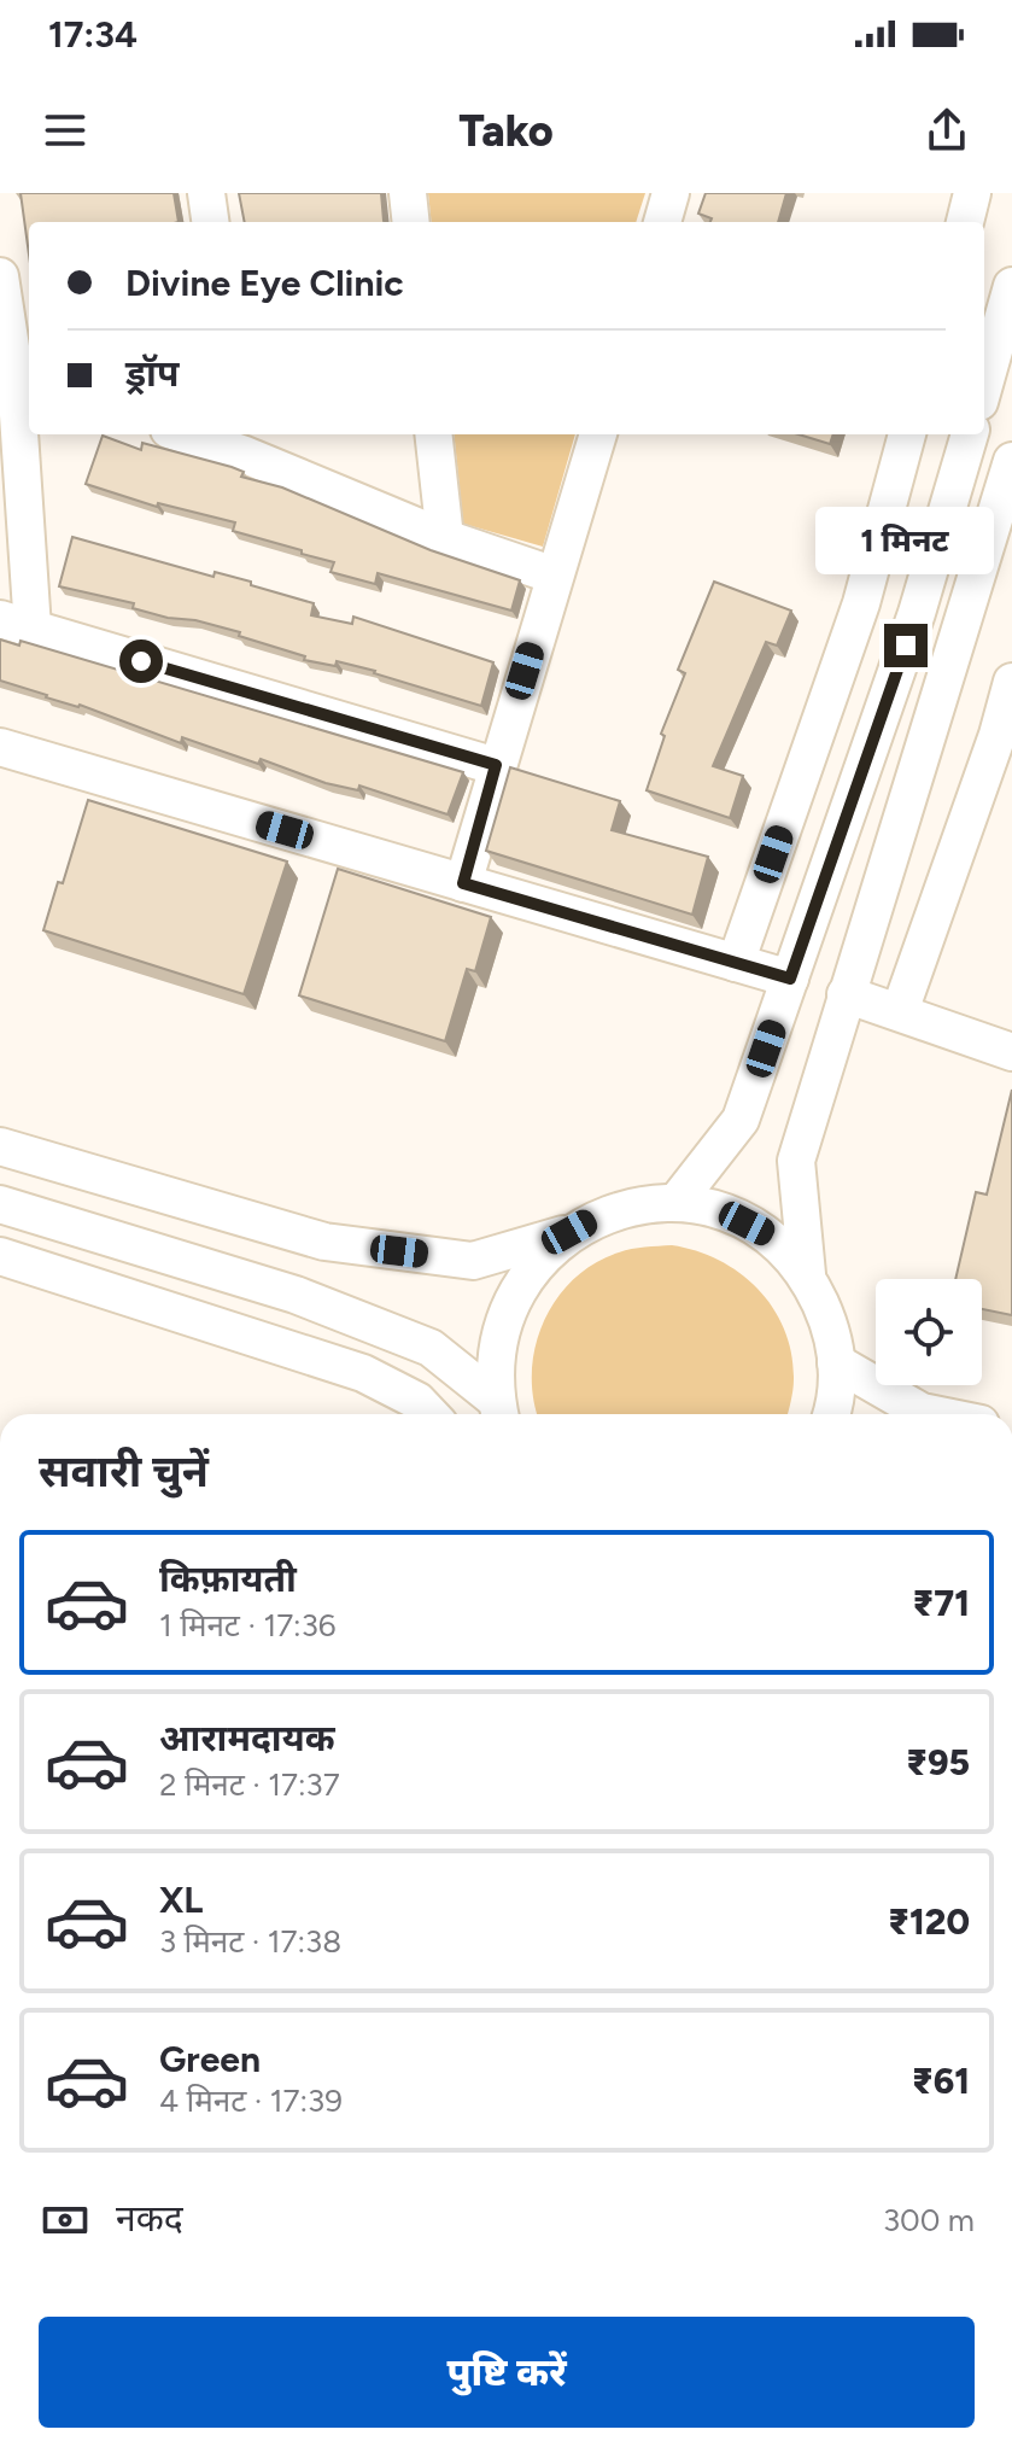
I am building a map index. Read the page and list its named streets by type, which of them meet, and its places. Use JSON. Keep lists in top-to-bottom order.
{
  "page": {
    "status": "17:34",
    "header": "Tako",
    "banner": ["Divine Eye Clinic", "ड्रॉप"],
    "bubble": "1 मिनट",
    "heading": "सवारी चुनें",
    "list": [
      {
        "name": "किफ़ायती",
        "note": "1 मिनट · 17:36",
        "value": "₹71"
      },
      {
        "name": "आरामदायक",
        "note": "2 मिनट · 17:37",
        "value": "₹95"
      },
      {
        "name": "XL",
        "note": "3 मिनट · 17:38",
        "value": "₹120"
      },
      {
        "name": "Green",
        "note": "4 मिनट · 17:39",
        "value": "₹61"
      }
    ],
    "pay": ["नकद", "300 m"],
    "buttons": "पुष्टि करें"
  }
}
